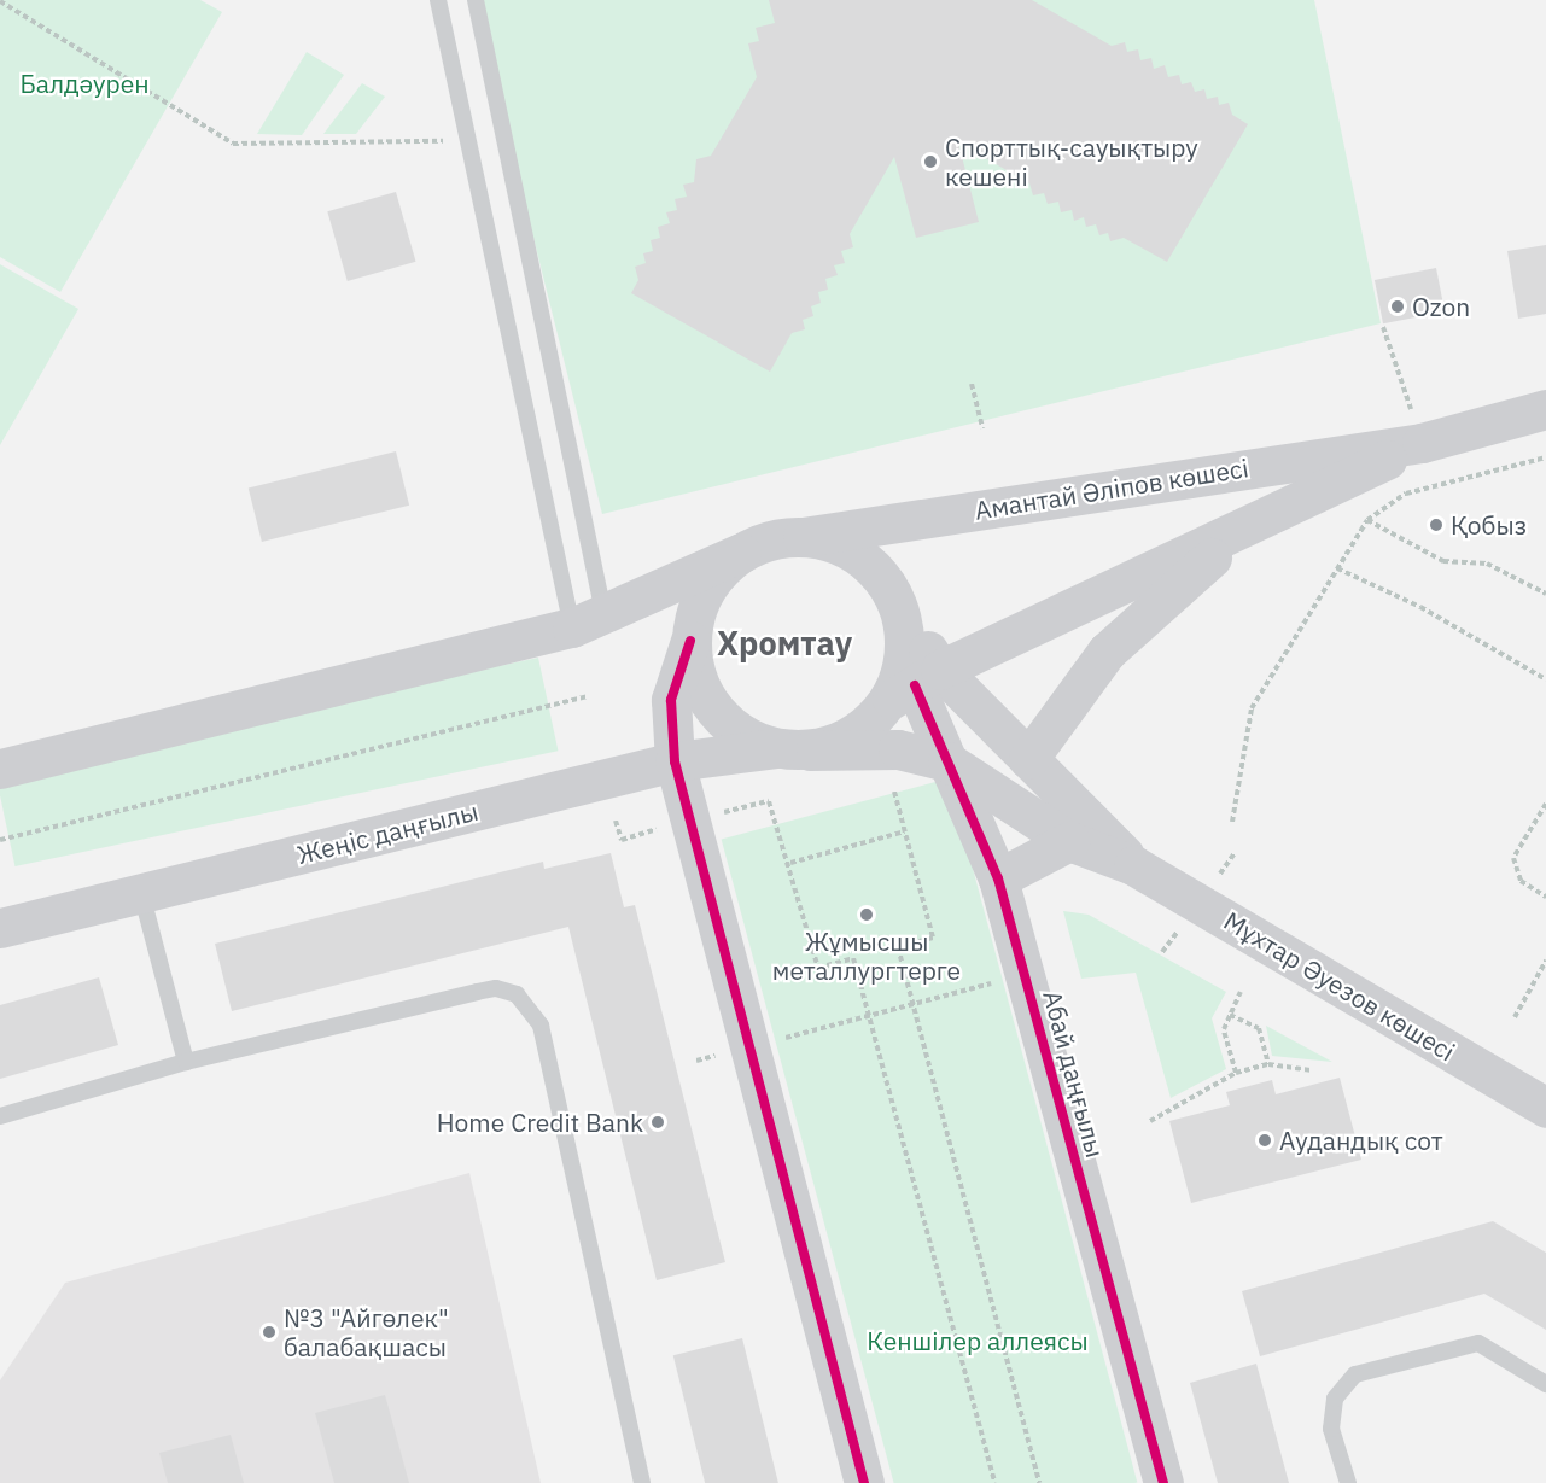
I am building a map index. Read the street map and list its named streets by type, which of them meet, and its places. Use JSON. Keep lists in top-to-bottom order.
{
  "streets": {
    "main road": [
      "Амантай Әліпов көшесі",
      "Жеңіс даңғылы",
      "Мұхтар Әуезов көшесі",
      "Абай даңғылы"
    ]
  },
  "crossings": [
    ["Амантай Әліпов көшесі", "Жеңіс даңғылы"],
    ["Амантай Әліпов көшесі", "Мұхтар Әуезов көшесі"],
    ["Амантай Әліпов көшесі", "Абай даңғылы"],
    ["Жеңіс даңғылы", "Мұхтар Әуезов көшесі"],
    ["Жеңіс даңғылы", "Абай даңғылы"],
    ["Мұхтар Әуезов көшесі", "Абай даңғылы"]
  ],
  "districts": ["Хромтау"],
  "parks": ["Балдәурен", "Кеншілер аллеясы"],
  "places": [
    "Спорттық-сауықтыру кешені",
    "Ozon",
    "Қобыз",
    "Жұмысшы металлургтерге",
    "Home Credit Bank",
    "Аудандық сот",
    "№3 \"Айгөлек\" балабақшасы"
  ]
}
